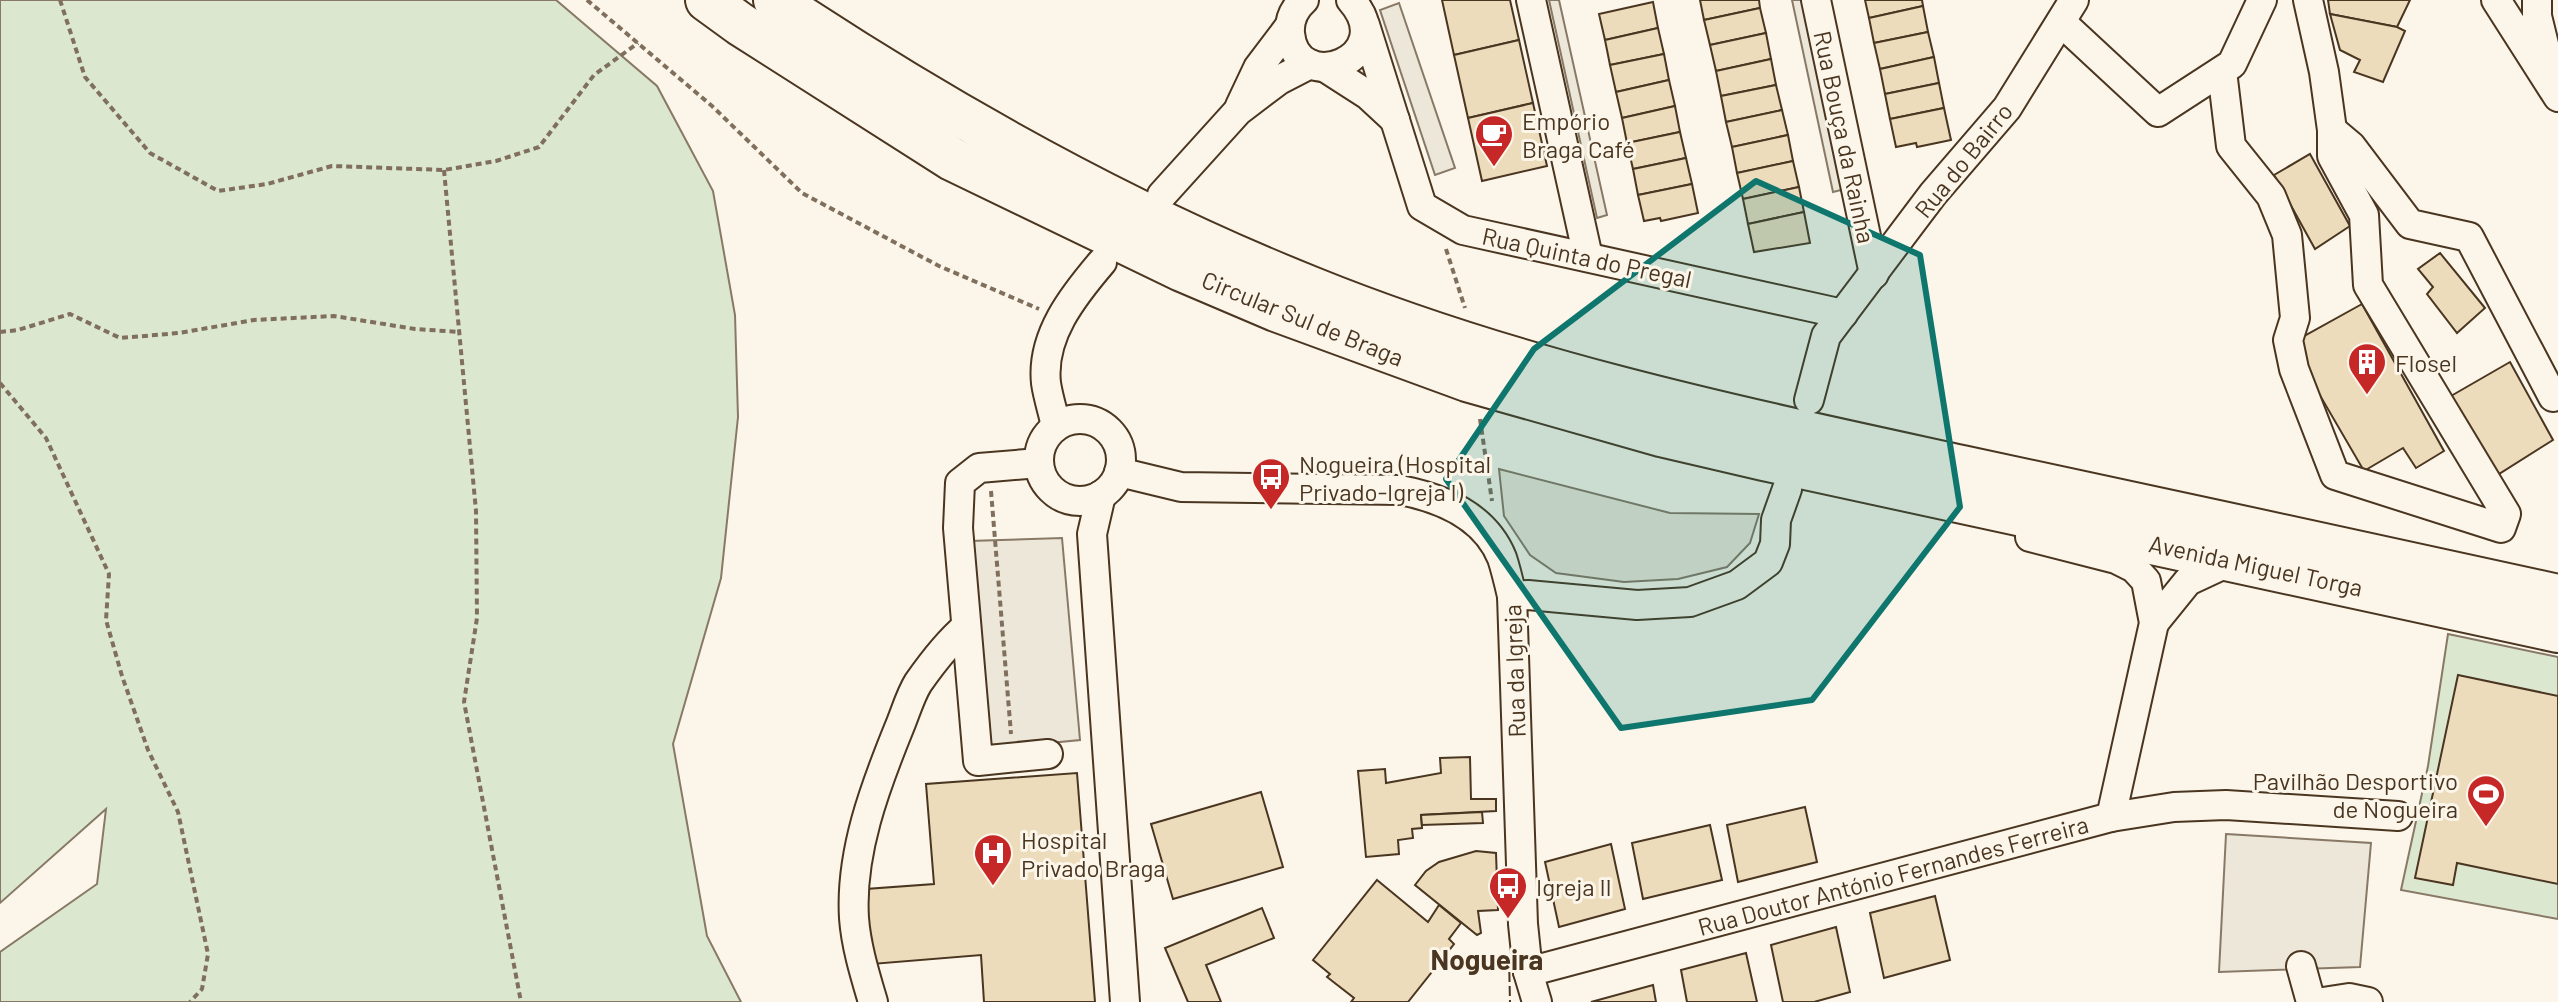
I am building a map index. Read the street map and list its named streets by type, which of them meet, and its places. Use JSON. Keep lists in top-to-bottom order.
{
  "streets": {
    "highway": ["Circular Sul de Braga", "Avenida Miguel Torga"],
    "street": [
      "Rua Bouça da Rainha",
      "Rua do Bairro",
      "Rua Quinta do Pregal",
      "Rua da Igreja",
      "Rua Doutor António Fernandes Ferreira"
    ]
  },
  "crossings": [
    ["Rua Bouça da Rainha", "Rua do Bairro"],
    ["Rua do Bairro", "Rua Quinta do Pregal"],
    ["Circular Sul de Braga", "Avenida Miguel Torga"],
    ["Circular Sul de Braga", "Rua Doutor António Fernandes Ferreira"],
    ["Avenida Miguel Torga", "Rua Doutor António Fernandes Ferreira"],
    ["Rua da Igreja", "Rua Doutor António Fernandes Ferreira"]
  ],
  "districts": ["Nogueira"],
  "places": {
    "cafe": ["Empório Braga Café"],
    "building": ["Flosel"],
    "bus stop": ["Nogueira (Hospital Privado-Igreja I)", "Igreja II"],
    "sports": ["Pavilhão Desportivo de Nogueira"],
    "hospital": ["Hospital Privado Braga"]
  }
}
